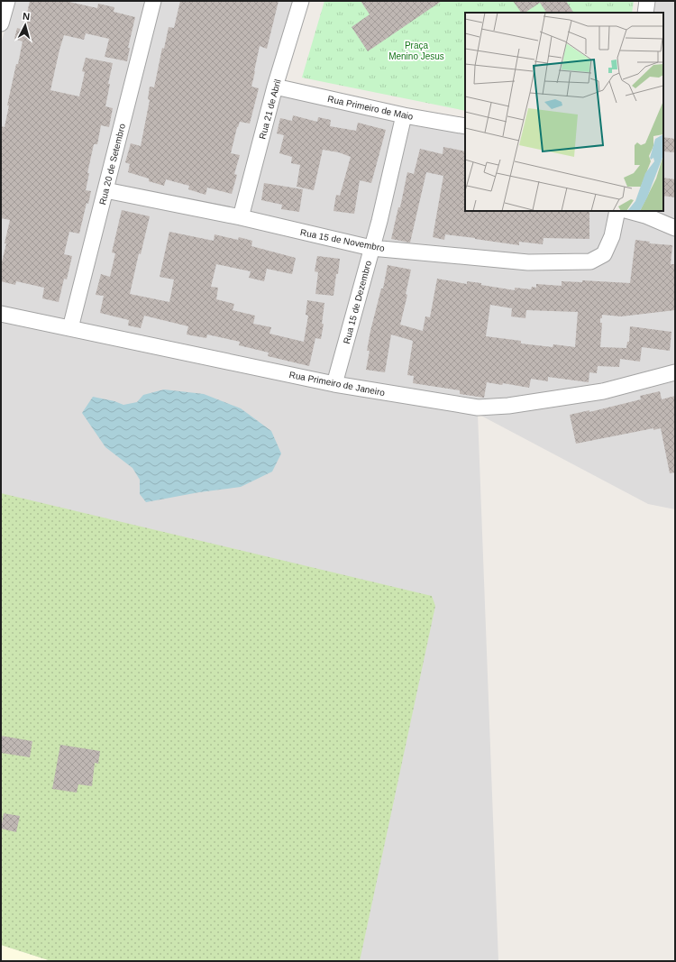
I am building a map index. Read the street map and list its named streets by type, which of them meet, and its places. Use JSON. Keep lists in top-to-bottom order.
{
  "streets": {
    "street": [
      "Rua Primeiro de Maio",
      "Rua 21 de Abril",
      "Rua 20 de Setembro",
      "Rua 15 de Novembro",
      "Rua 15 de Dezembro",
      "Rua Primeiro de Janeiro"
    ]
  },
  "crossings": [
    ["Rua Primeiro de Maio", "Rua 21 de Abril"],
    ["Rua Primeiro de Maio", "Rua 15 de Dezembro"],
    ["Rua 21 de Abril", "Rua 15 de Novembro"],
    ["Rua 20 de Setembro", "Rua 15 de Novembro"],
    ["Rua 20 de Setembro", "Rua Primeiro de Janeiro"],
    ["Rua 15 de Novembro", "Rua 15 de Dezembro"],
    ["Rua 15 de Dezembro", "Rua Primeiro de Janeiro"]
  ],
  "parks": ["Praça Menino Jesus"],
  "north": "top"
}
